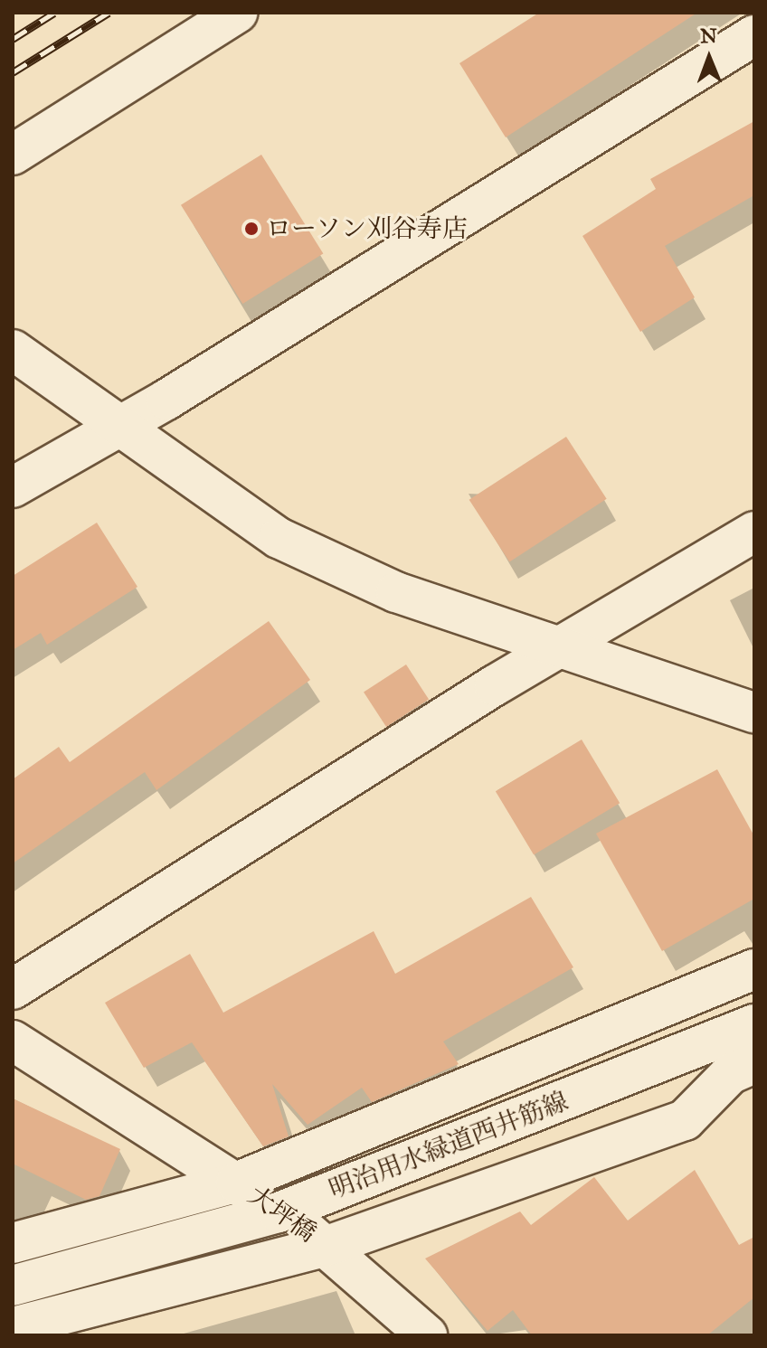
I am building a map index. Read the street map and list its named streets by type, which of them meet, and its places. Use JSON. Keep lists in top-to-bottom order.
{
  "streets": {
    "street": ["明治用水緑道西井筋線", "大坪橋"]
  },
  "crossings": [
    ["明治用水緑道西井筋線", "大坪橋"]
  ],
  "places": ["ローソン刈谷寿店"],
  "north": "top"
}
